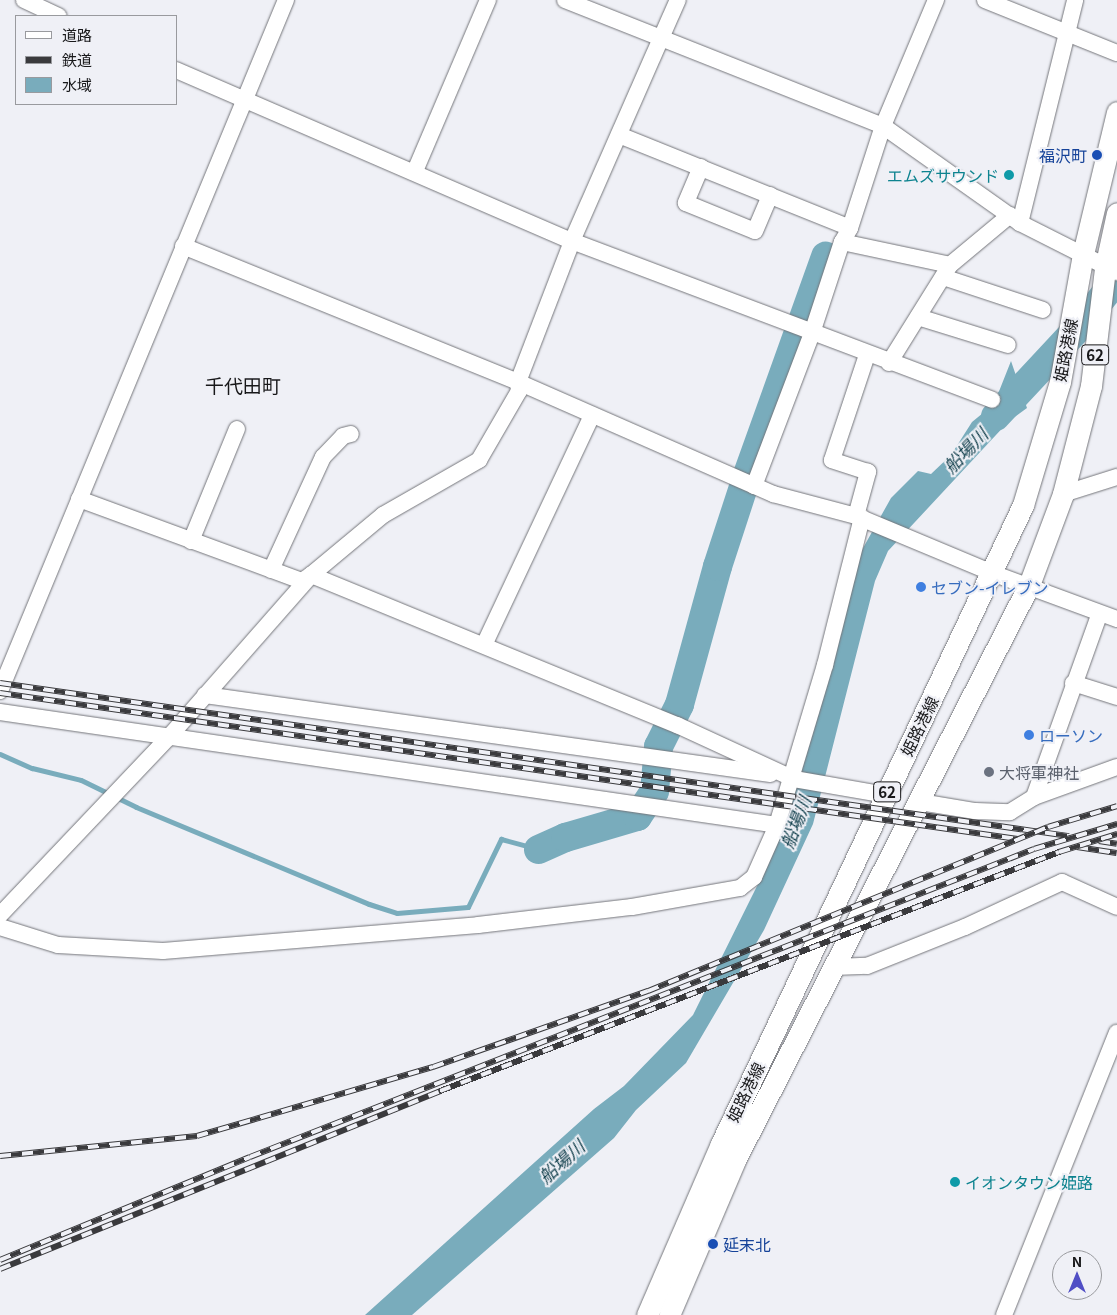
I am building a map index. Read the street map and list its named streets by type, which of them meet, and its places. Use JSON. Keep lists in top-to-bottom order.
{
  "streets": {
    "main road": ["姫路港線", "62"]
  },
  "districts": ["千代田町"],
  "water": ["船場川"],
  "places": [
    "福沢町",
    "エムズサウンド",
    "セブン-イレブン",
    "ローソン",
    "大将軍神社",
    "イオンタウン姫路",
    "延末北"
  ],
  "legend": ["道路", "鉄道", "水域"],
  "north": "top"
}
